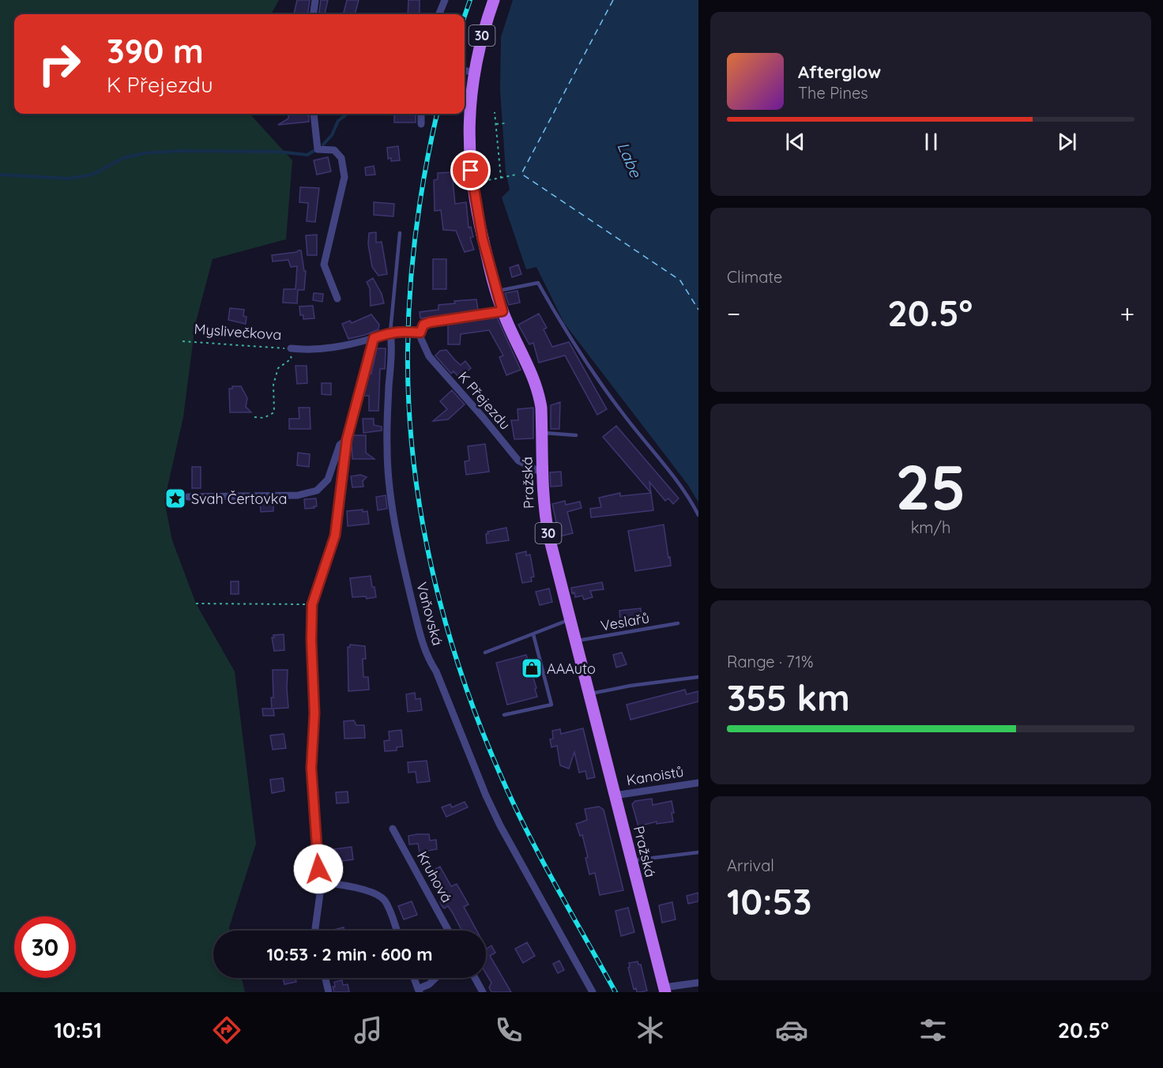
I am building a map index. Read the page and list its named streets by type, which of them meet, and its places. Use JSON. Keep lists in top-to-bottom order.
{
  "streets": {
    "main road": ["30", "Pražská"],
    "street": [
      "K Přejezdu",
      "Vaňovská",
      "Kanoistů",
      "Kruhová"
    ],
    "lane": ["Veslařů"],
    "path": ["Myslivečkova"]
  },
  "crossings": [
    ["K Přejezdu", "Pražská"],
    ["Pražská", "Veslařů"],
    ["Pražská", "Kanoistů"]
  ],
  "water": ["Labe"],
  "places": {
    "place": ["Svah Čertovka"],
    "shop": ["AAAuto"]
  },
  "page": {
    "turn": ["390 m", "K Přejezdu"],
    "song": ["Afterglow", "The Pines"],
    "tile": [
      "Climate",
      ["25", "km/h"],
      ["Range · 71%", "355 km"],
      ["Arrival", "10:53"]
    ],
    "heat": ["−", "20.5°", "+"],
    "limit": "30",
    "trip": "10:53 · 2 min · 600 m",
    "tabs": ["10:51", "20.5°"]
  }
}
